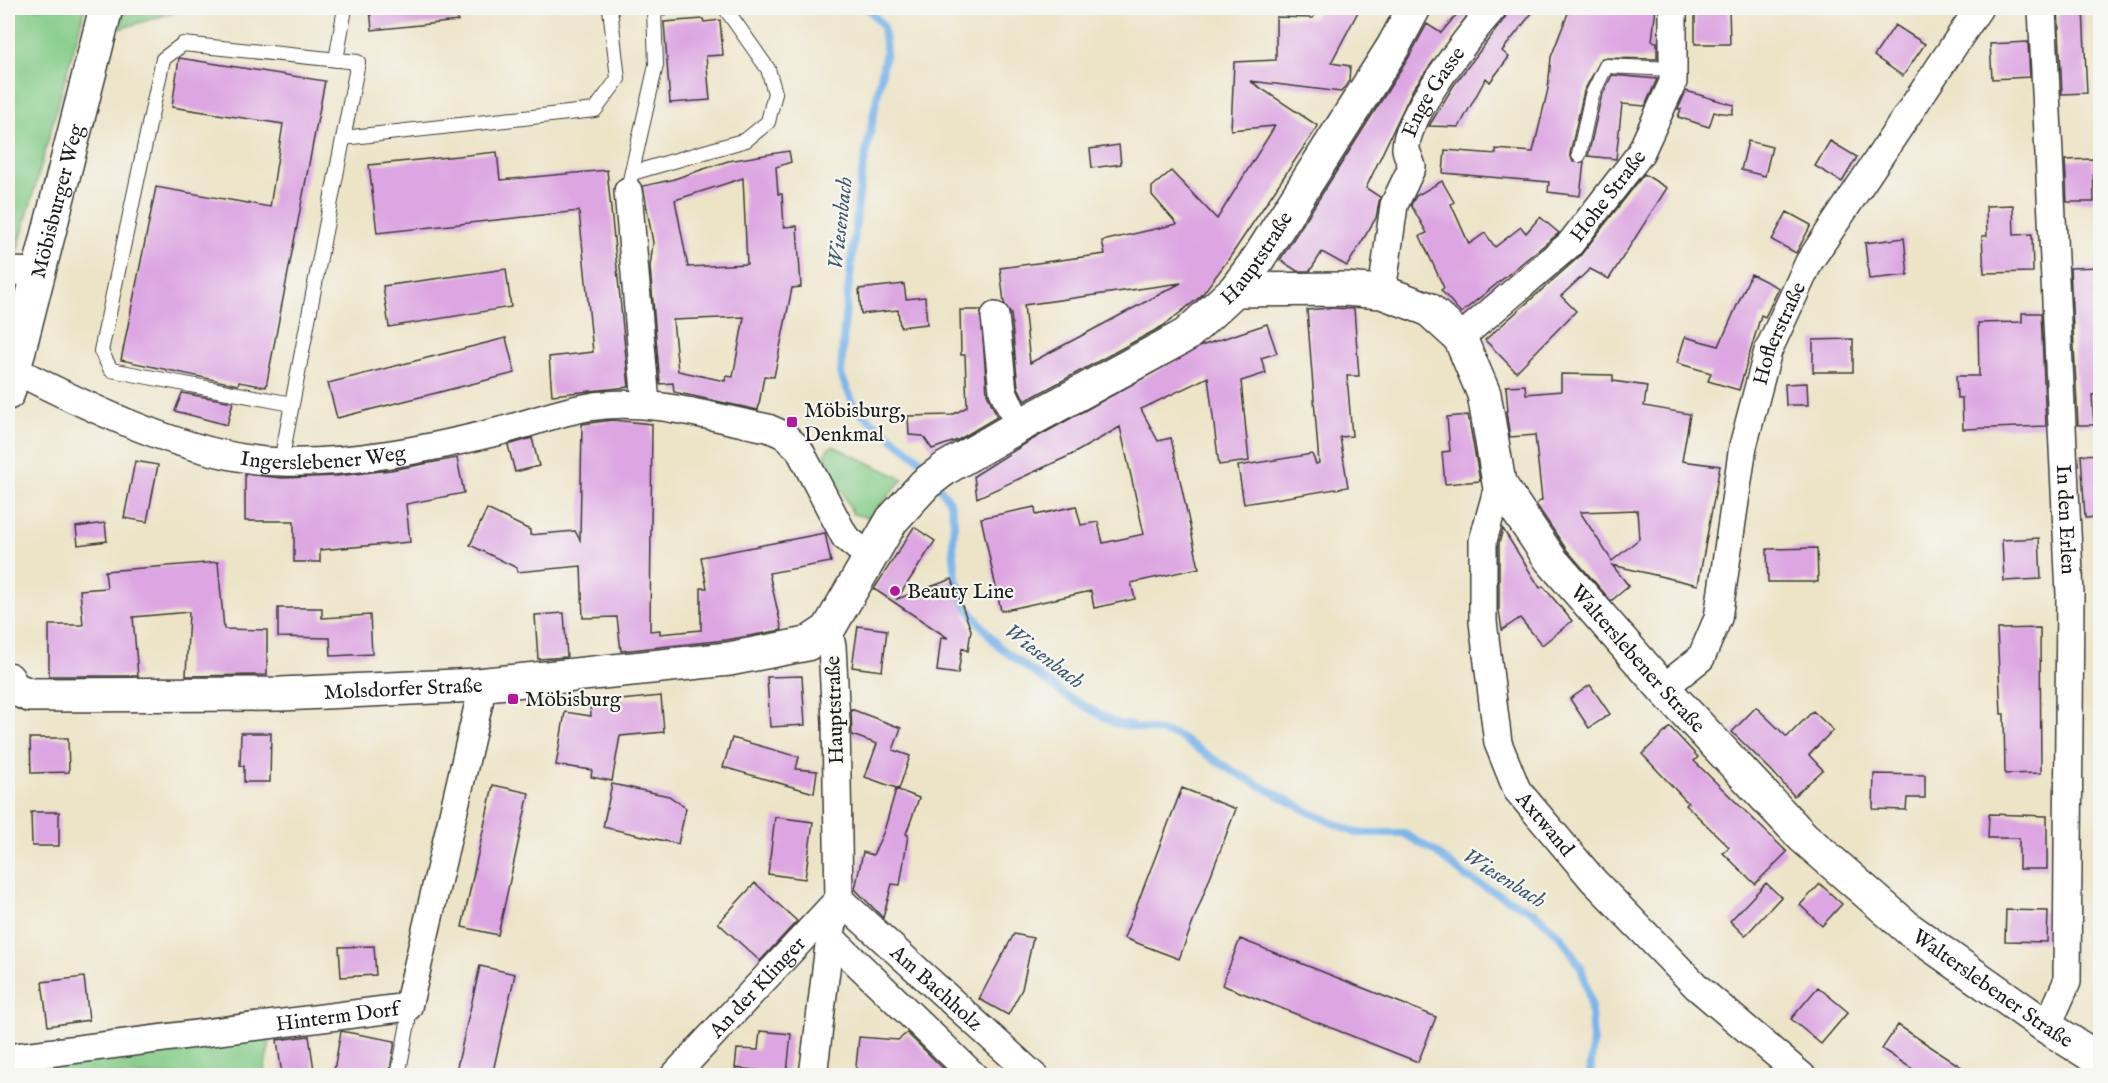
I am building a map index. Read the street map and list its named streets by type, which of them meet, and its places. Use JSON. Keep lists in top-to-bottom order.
{
  "streets": {
    "street": [
      "Enge Gasse",
      "Hohe Straße",
      "Möbisburger Weg",
      "Hauptstraße",
      "Hoflerstraße",
      "Ingerslebener Weg",
      "In den Erlen",
      "Walterslebener Straße",
      "Molsdorfer Straße",
      "Axtwand",
      "An der Klinger",
      "Am Bachholz",
      "Hinterm Dorf"
    ]
  },
  "crossings": [
    ["Enge Gasse", "Walterslebener Straße"],
    ["Hohe Straße", "Walterslebener Straße"],
    ["Möbisburger Weg", "Ingerslebener Weg"],
    ["Hauptstraße", "Ingerslebener Weg"],
    ["Hauptstraße", "Walterslebener Straße"],
    ["Hauptstraße", "Molsdorfer Straße"],
    ["Hauptstraße", "An der Klinger"],
    ["Hauptstraße", "Am Bachholz"],
    ["Hoflerstraße", "Walterslebener Straße"],
    ["In den Erlen", "Walterslebener Straße"],
    ["Walterslebener Straße", "Axtwand"],
    ["Molsdorfer Straße", "Hinterm Dorf"],
    ["An der Klinger", "Am Bachholz"]
  ],
  "water": ["Wiesenbach"],
  "places": {
    "transit": ["Möbisburg, Denkmal", "Möbisburg"],
    "other": ["Beauty Line"]
  }
}
